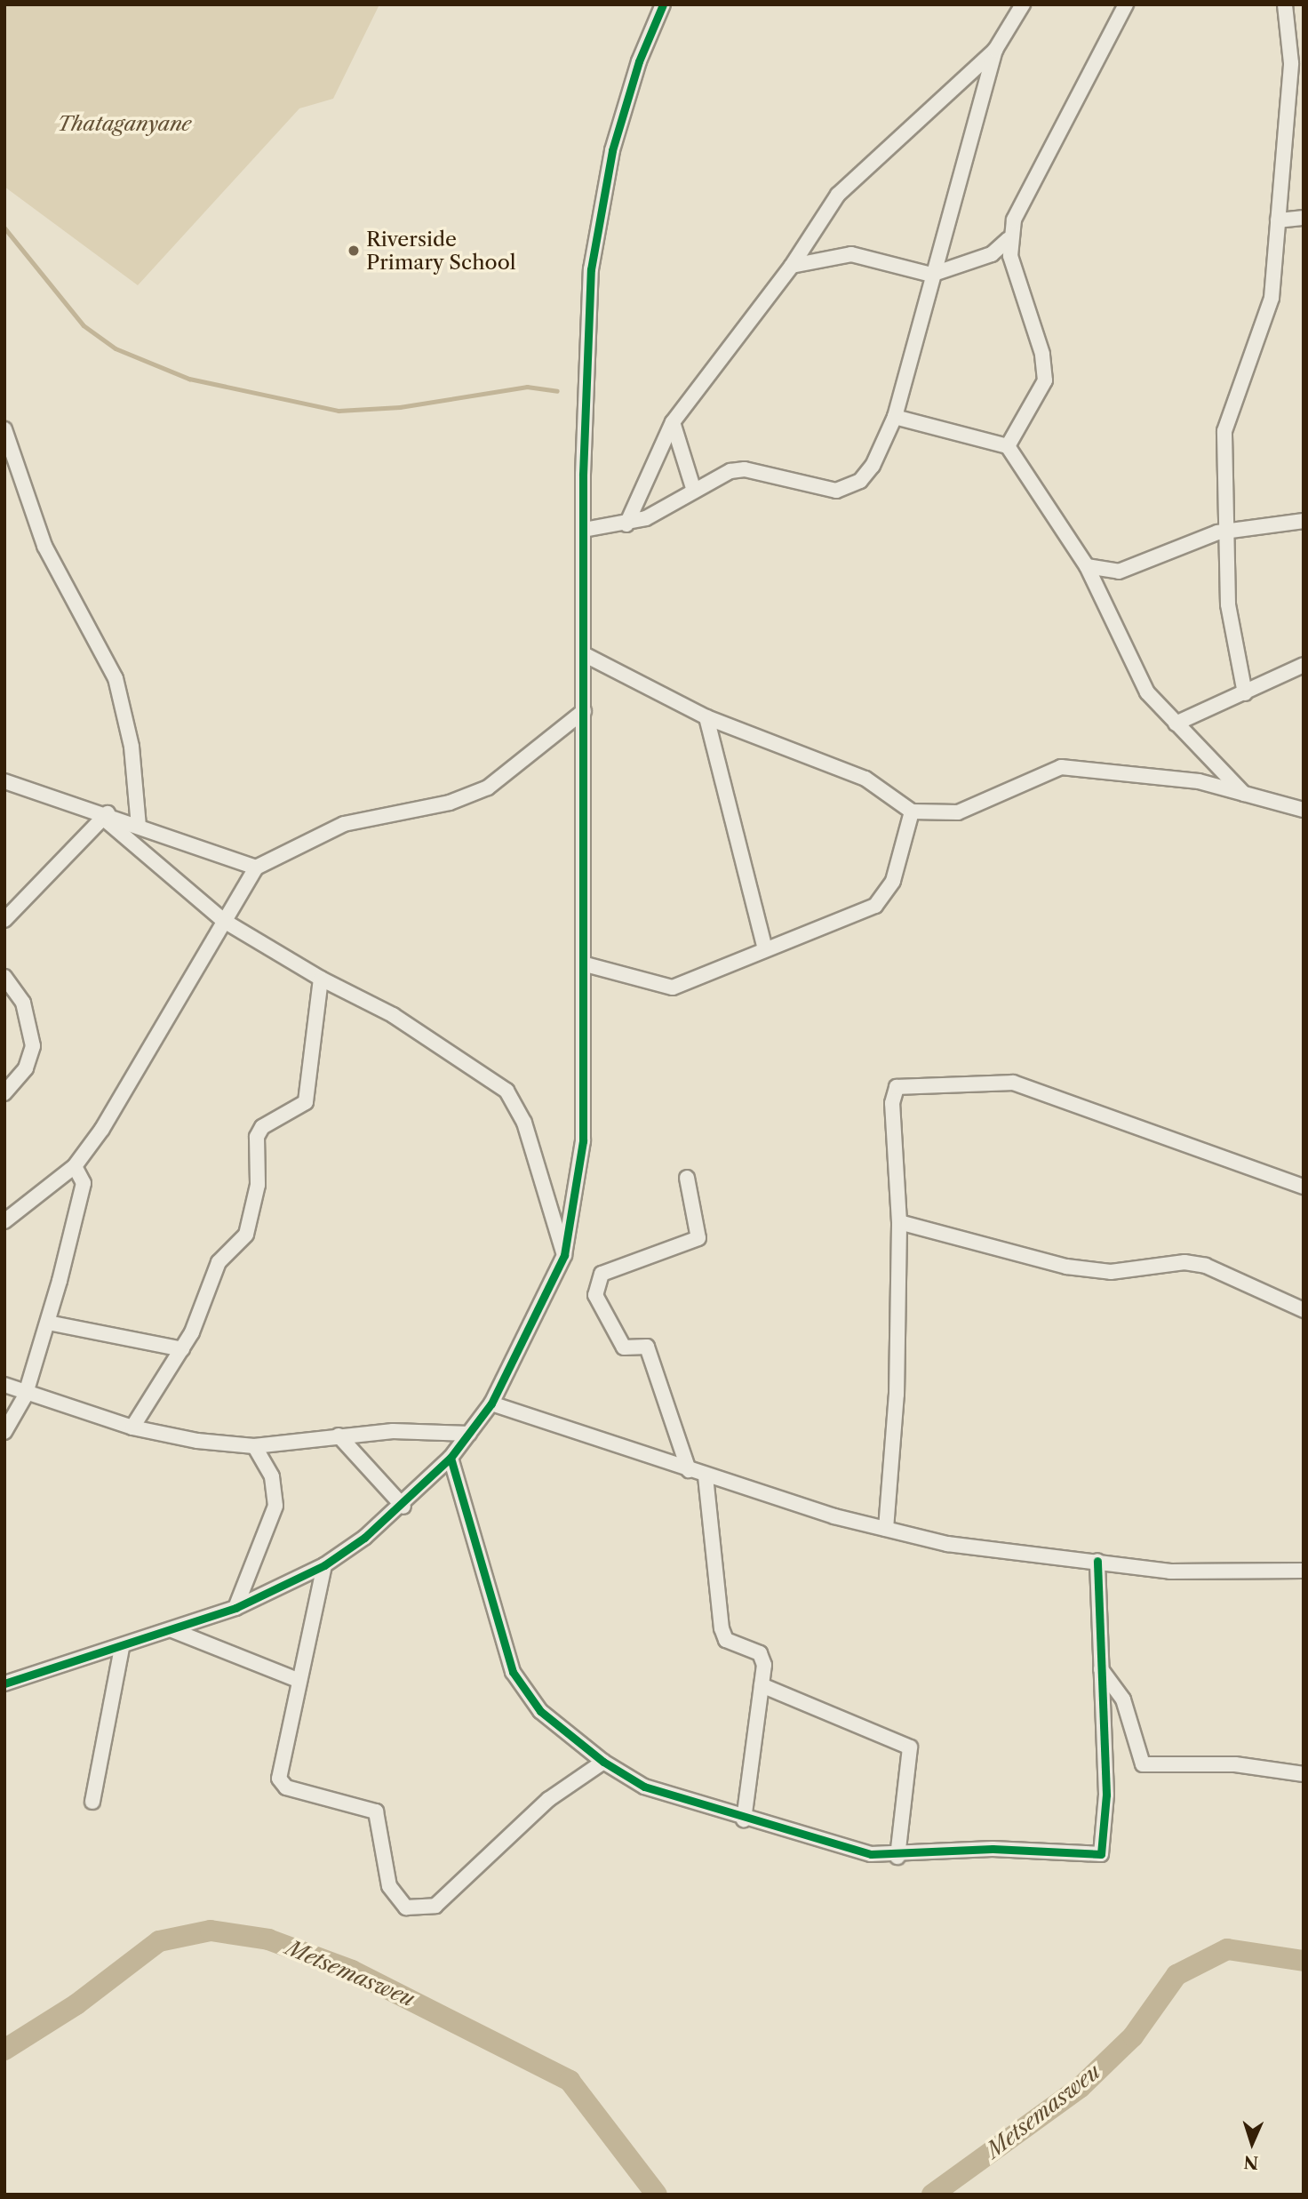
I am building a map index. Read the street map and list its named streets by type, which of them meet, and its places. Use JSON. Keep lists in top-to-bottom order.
{
  "water": ["Metsemasweu"],
  "parks": ["Thataganyane"],
  "places": ["Riverside Primary School"],
  "north": "bottom"
}
